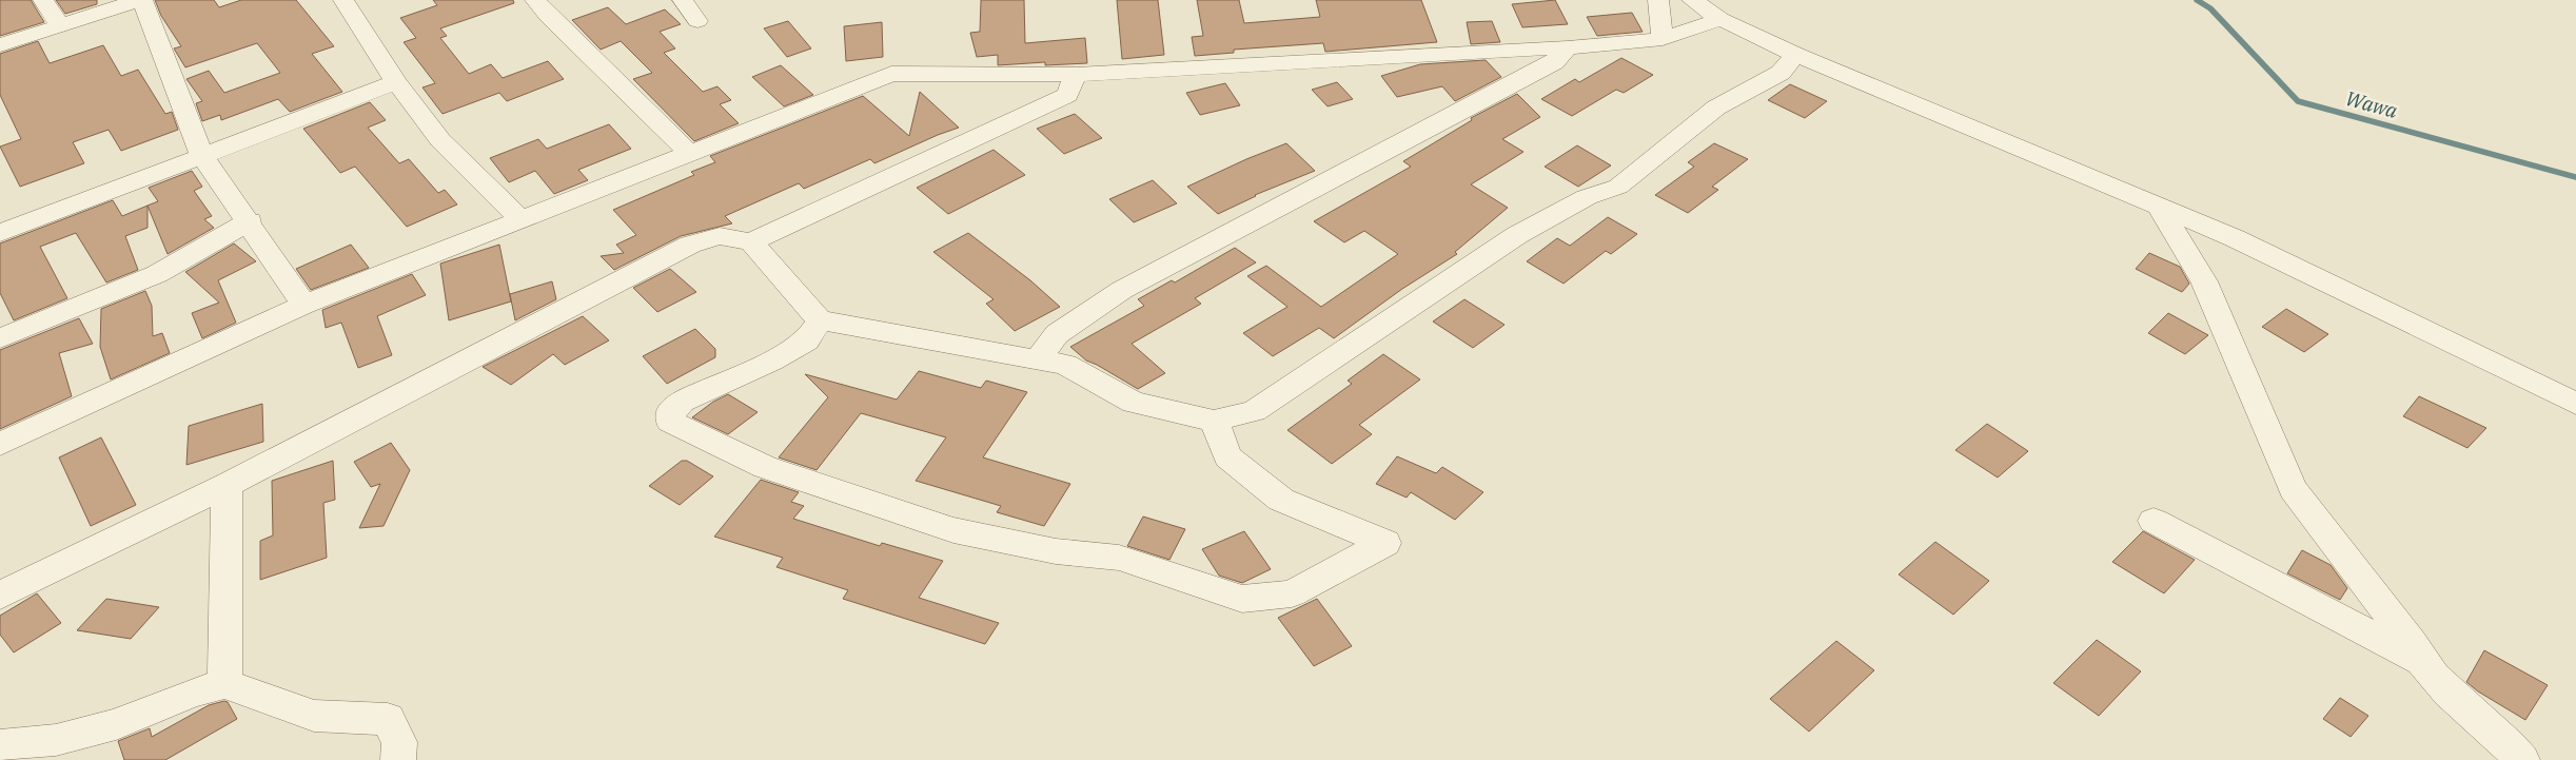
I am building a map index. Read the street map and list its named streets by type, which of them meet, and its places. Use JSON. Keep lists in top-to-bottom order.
{
  "water": ["Wawa"]
}
